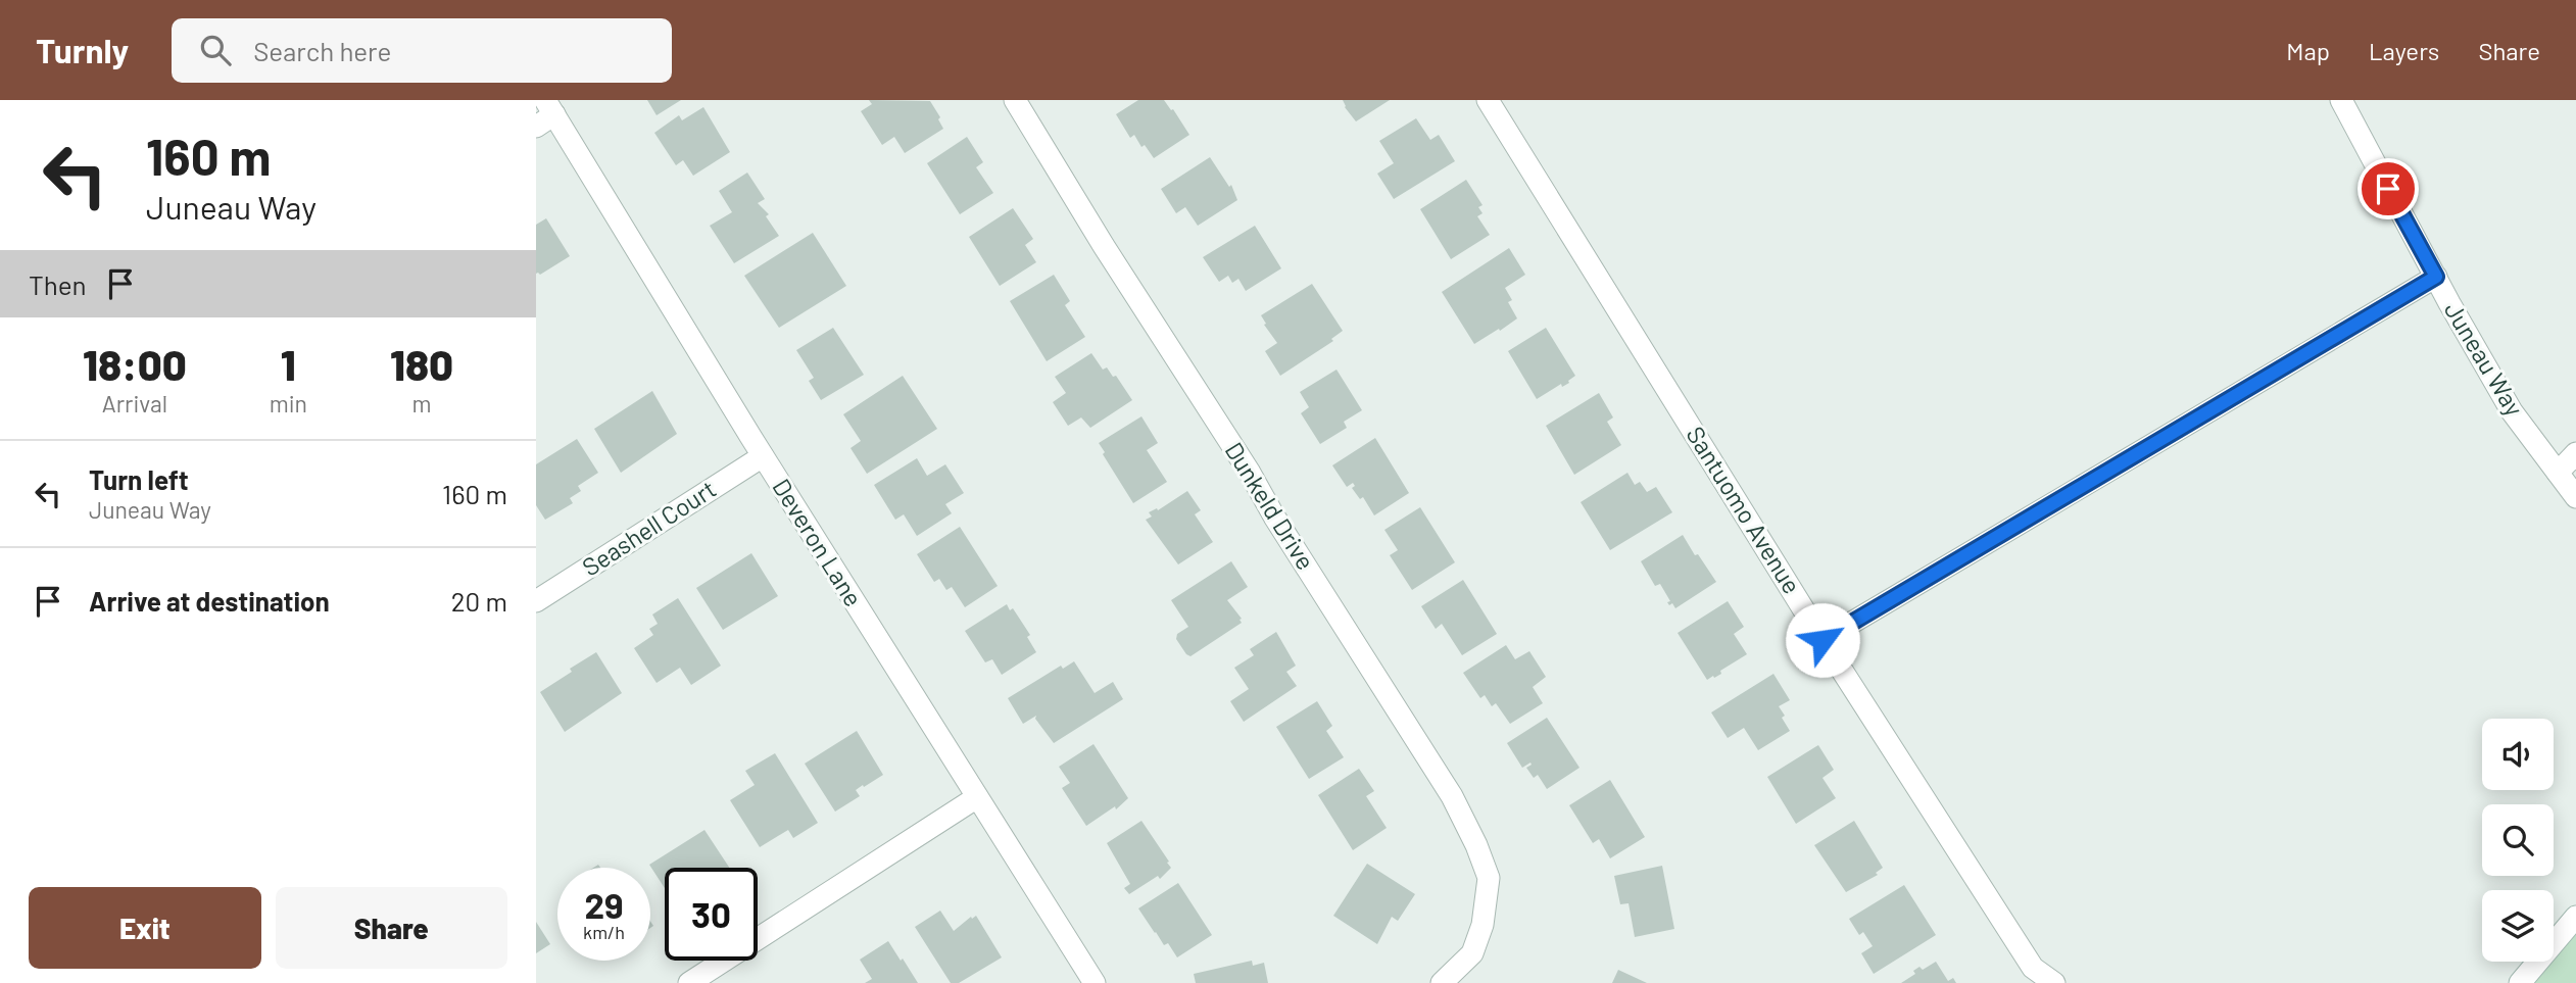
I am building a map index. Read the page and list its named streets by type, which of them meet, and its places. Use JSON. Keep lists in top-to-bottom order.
{
  "streets": {
    "street": [
      "Juneau Way",
      "Dunkeld Drive",
      "Santuomo Avenue",
      "Seashell Court",
      "Deveron Lane"
    ]
  },
  "crossings": [
    ["Seashell Court", "Deveron Lane"]
  ],
  "page": {
    "header": "Turnly",
    "search": "Search here",
    "nav": ["Map", "Layers", "Share"],
    "turn": ["160 m", "Juneau Way"],
    "then": "Then",
    "eta": [
      "18:00",
      "Arrival",
      "1",
      "min",
      "180",
      "m"
    ],
    "list": [
      {
        "name": "Turn left",
        "note": "Juneau Way",
        "value": "160 m"
      },
      {
        "name": "Arrive at destination",
        "value": "20 m"
      }
    ],
    "speed": "29 km/h",
    "limit": "30",
    "buttons": ["Exit", "Share"]
  }
}
